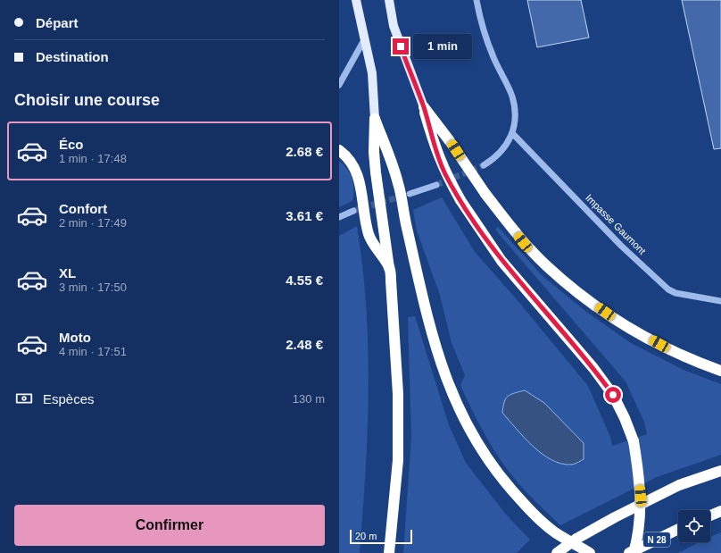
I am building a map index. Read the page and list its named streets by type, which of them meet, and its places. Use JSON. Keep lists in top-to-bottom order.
{
  "streets": {
    "highway": ["N 28"],
    "street": ["Impasse Gaumont"]
  },
  "scale_bar": "20 m",
  "page": {
    "banner": ["Départ", "Destination"],
    "bubble": "1 min",
    "heading": "Choisir une course",
    "list": [
      {
        "name": "Éco",
        "note": "1 min · 17:48",
        "value": "2.68 €"
      },
      {
        "name": "Confort",
        "note": "2 min · 17:49",
        "value": "3.61 €"
      },
      {
        "name": "XL",
        "note": "3 min · 17:50",
        "value": "4.55 €"
      },
      {
        "name": "Moto",
        "note": "4 min · 17:51",
        "value": "2.48 €"
      }
    ],
    "pay": ["Espèces", "130 m"],
    "buttons": "Confirmer",
    "scale": "20 m"
  }
}
